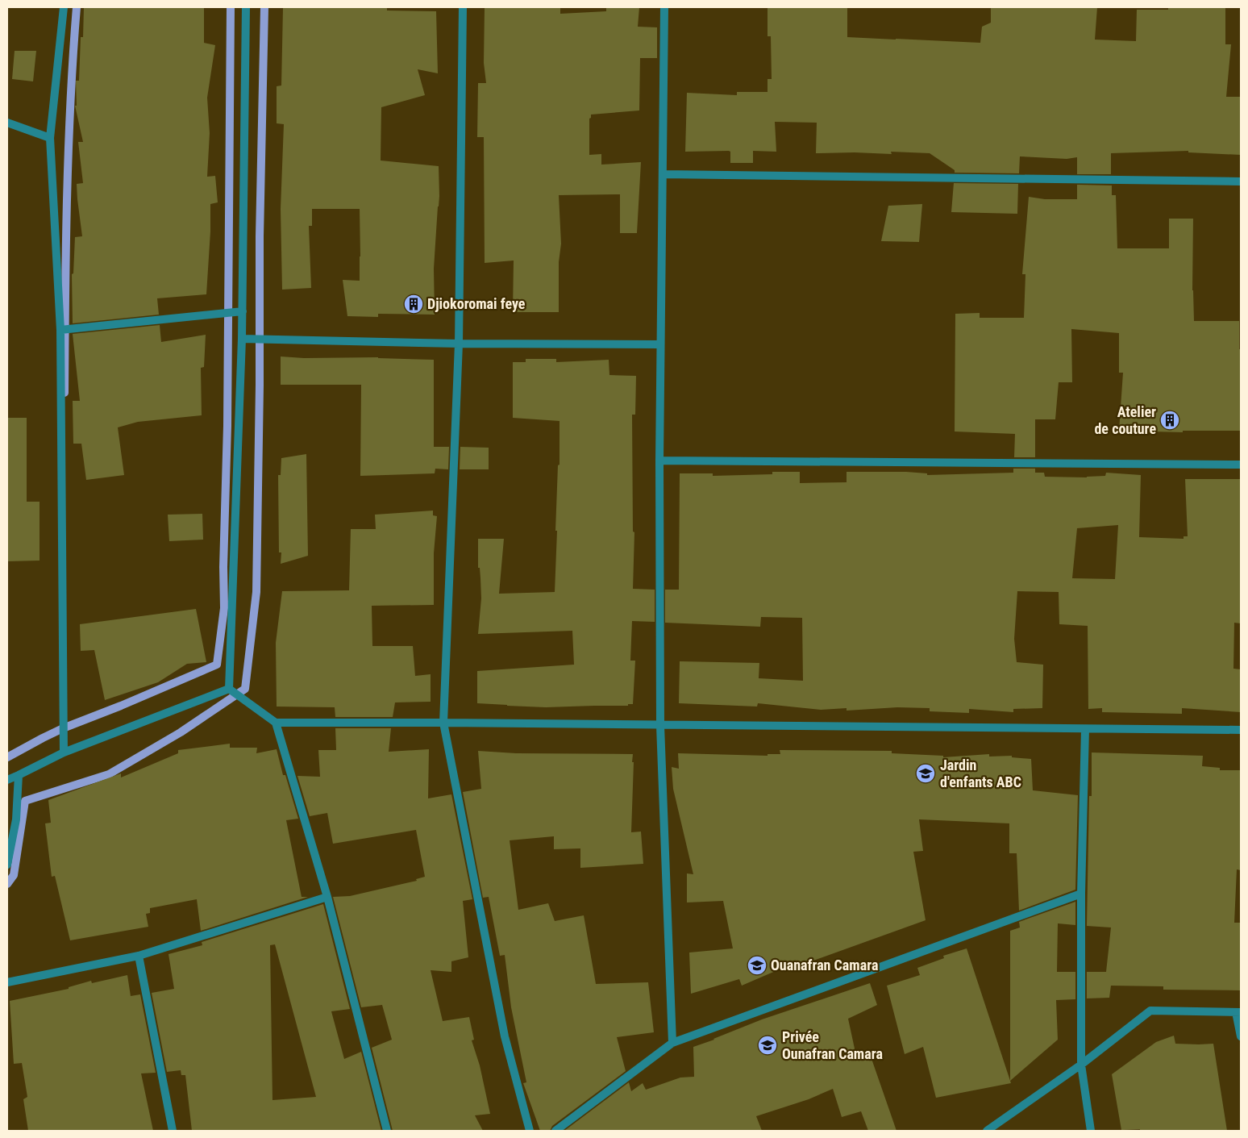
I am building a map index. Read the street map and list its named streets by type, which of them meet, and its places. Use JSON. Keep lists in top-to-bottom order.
{
  "places": {
    "building": ["Djiokoromai feye", "Atelier de couture"],
    "school or university": ["Jardin d'enfants ABC", "Ouanafran Camara", "Privée Ounafran Camara"]
  }
}
